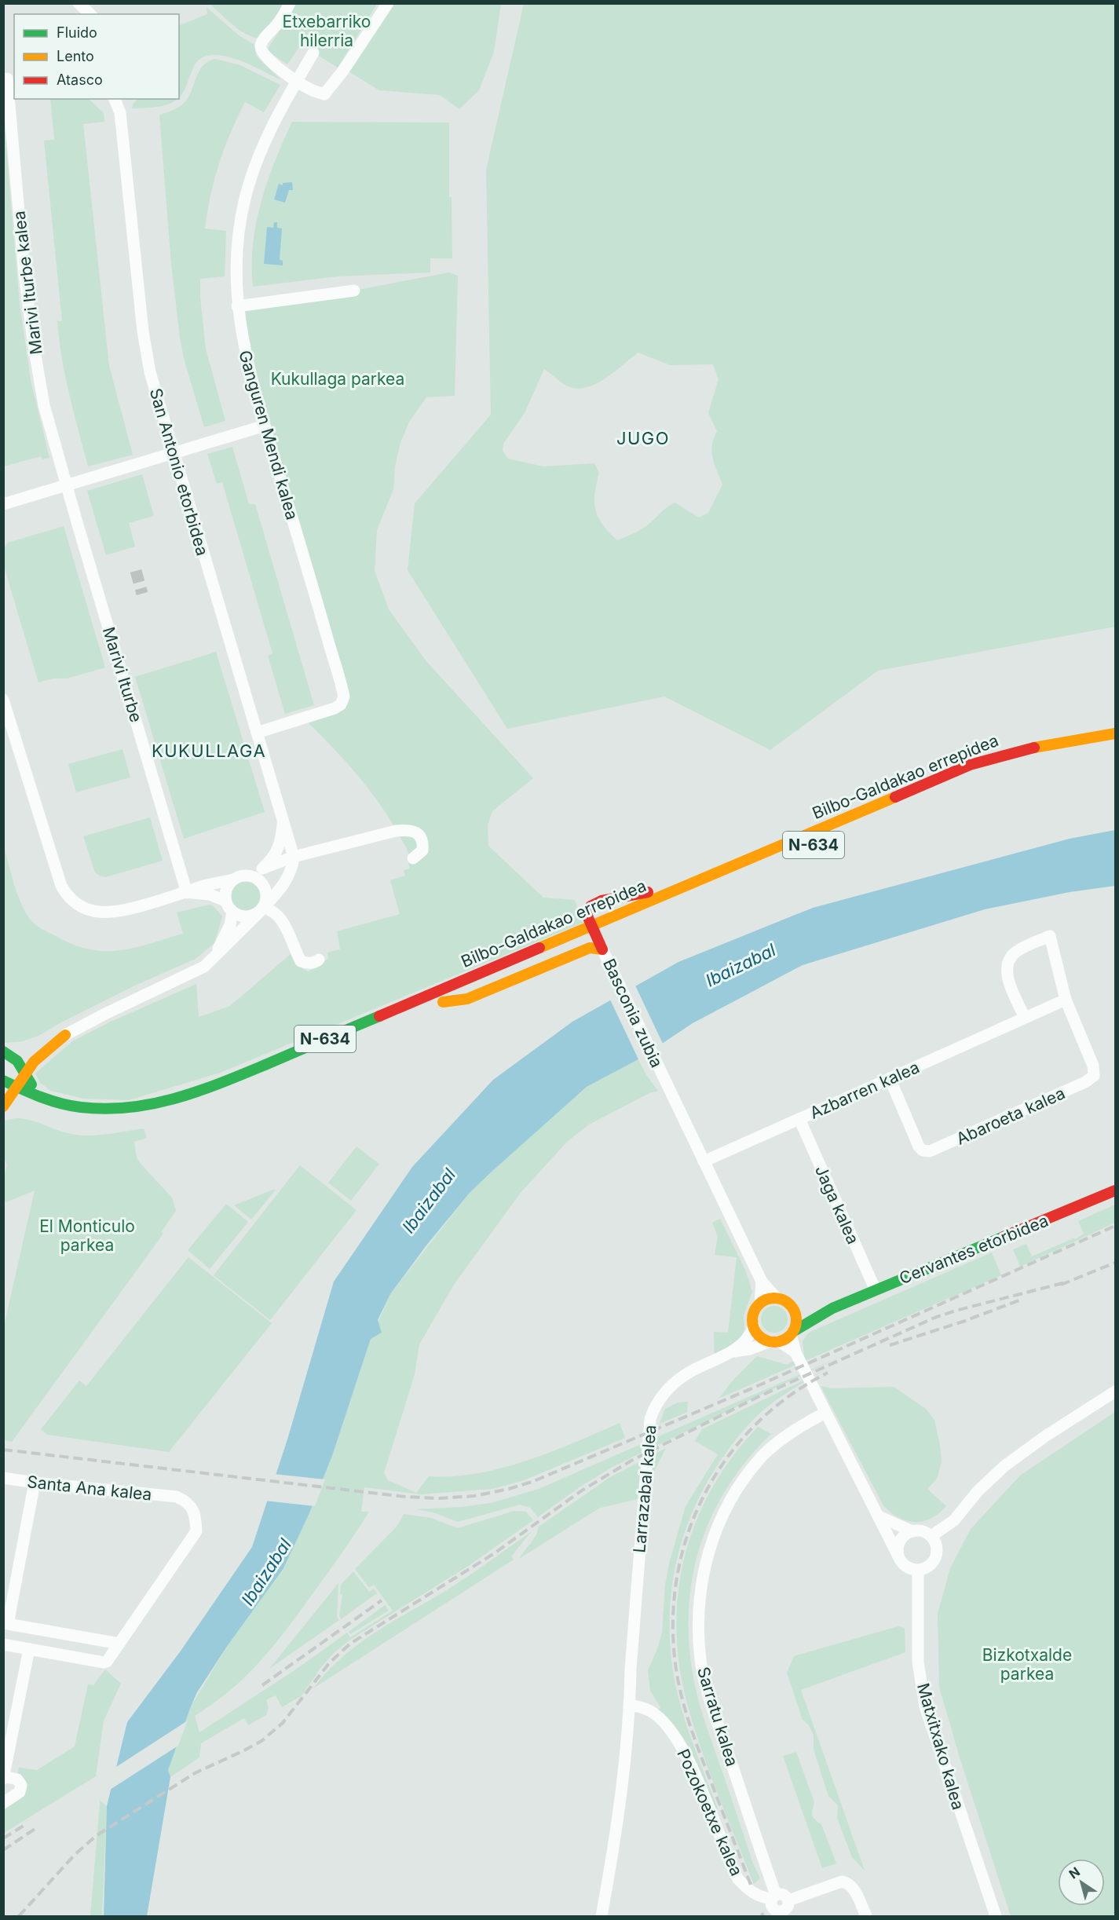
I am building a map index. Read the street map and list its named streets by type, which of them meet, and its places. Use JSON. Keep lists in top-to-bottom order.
{
  "streets": {
    "main road": ["Bilbo-Galdakao errepidea", "N-634", "Cervantes etorbidea"],
    "street": [
      "Marivi Iturbe kalea",
      "Ganguren Mendi kalea",
      "San Antonio etorbidea",
      "Marivi Iturbe",
      "Basconia zubia",
      "Azbarren kalea",
      "Abaroeta kalea",
      "Jaga kalea",
      "Santa Ana kalea",
      "Larrazabal kalea",
      "Sarratu kalea",
      "Matxitxako kalea",
      "Pozokoetxe kalea"
    ]
  },
  "crossings": [
    ["Marivi Iturbe kalea", "Marivi Iturbe"],
    ["Ganguren Mendi kalea", "San Antonio etorbidea"],
    ["Bilbo-Galdakao errepidea", "Basconia zubia"],
    ["Basconia zubia", "Azbarren kalea"],
    ["Azbarren kalea", "Abaroeta kalea"],
    ["Azbarren kalea", "Jaga kalea"],
    ["Jaga kalea", "Cervantes etorbidea"],
    ["Larrazabal kalea", "Pozokoetxe kalea"],
    ["Sarratu kalea", "Pozokoetxe kalea"]
  ],
  "districts": ["JUGO", "KUKULLAGA"],
  "water": ["Ibaizabal"],
  "parks": [
    "Etxebarriko hilerria",
    "Kukullaga parkea",
    "El Monticulo parkea",
    "Bizkotxalde parkea"
  ],
  "legend": ["Fluido", "Lento", "Atasco"],
  "north": "top left"
}
